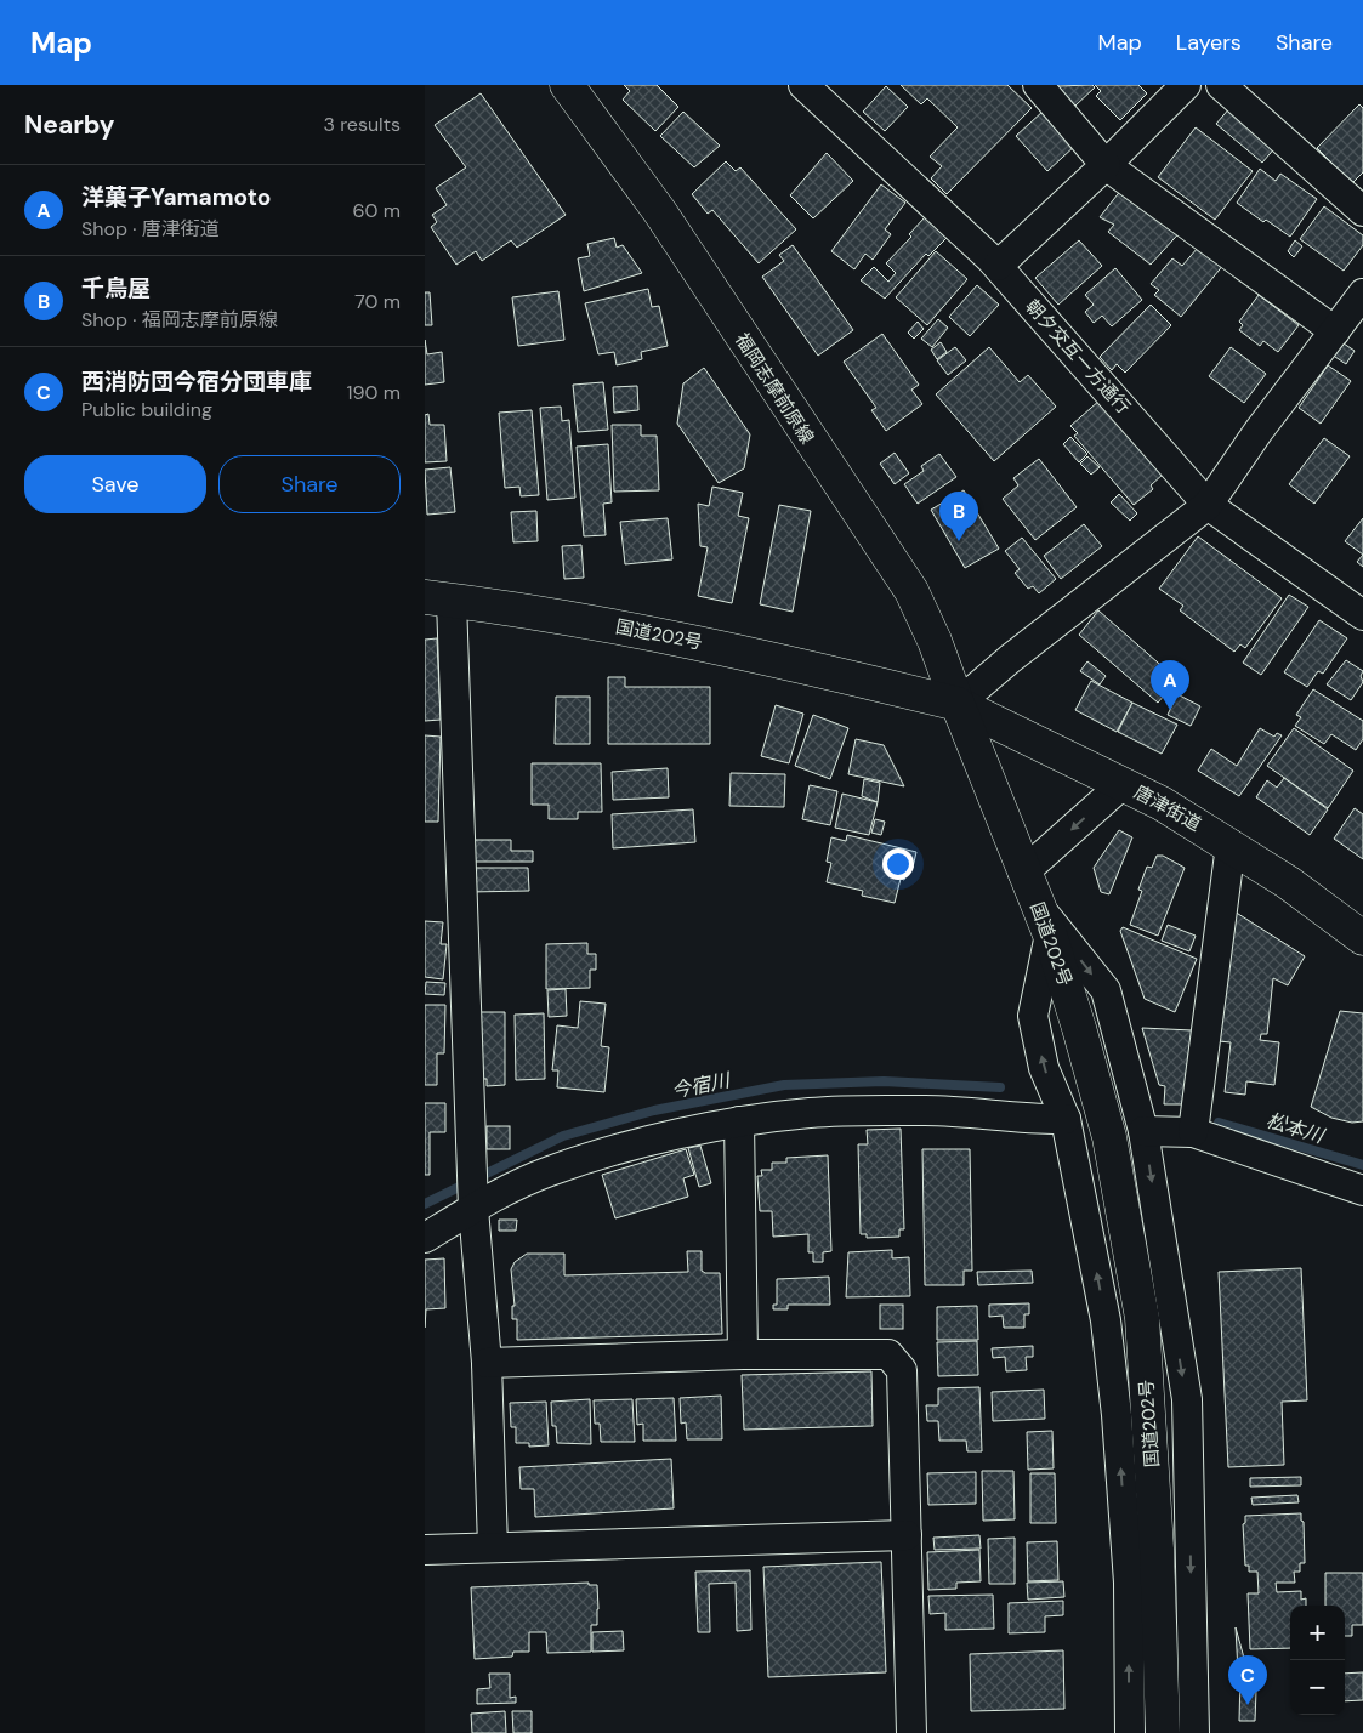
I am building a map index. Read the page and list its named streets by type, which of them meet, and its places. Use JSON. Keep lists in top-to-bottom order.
{
  "streets": {
    "main road": ["福岡志摩前原線", "国道202号", "唐津街道"],
    "street": ["朝夕交互一方通行"]
  },
  "crossings": [
    ["福岡志摩前原線", "国道202号"],
    ["福岡志摩前原線", "唐津街道"],
    ["国道202号", "唐津街道"]
  ],
  "water": ["今宿川", "松本川"],
  "page": {
    "header": "Map",
    "nav": ["Map", "Layers", "Share"],
    "heading": ["Nearby", "3 results"],
    "list": [
      {
        "mark": "A",
        "name": "洋菓子Yamamoto",
        "note": "Shop · 唐津街道",
        "value": "60 m"
      },
      {
        "mark": "B",
        "name": "千鳥屋",
        "note": "Shop · 福岡志摩前原線",
        "value": "70 m"
      },
      {
        "mark": "C",
        "name": "西消防団今宿分団車庫",
        "note": "Public building",
        "value": "190 m"
      }
    ],
    "buttons": ["Save", "Share"],
    "pins": ["B", "A", "C"],
    "map_buttons": ["+", "−"]
  }
}
